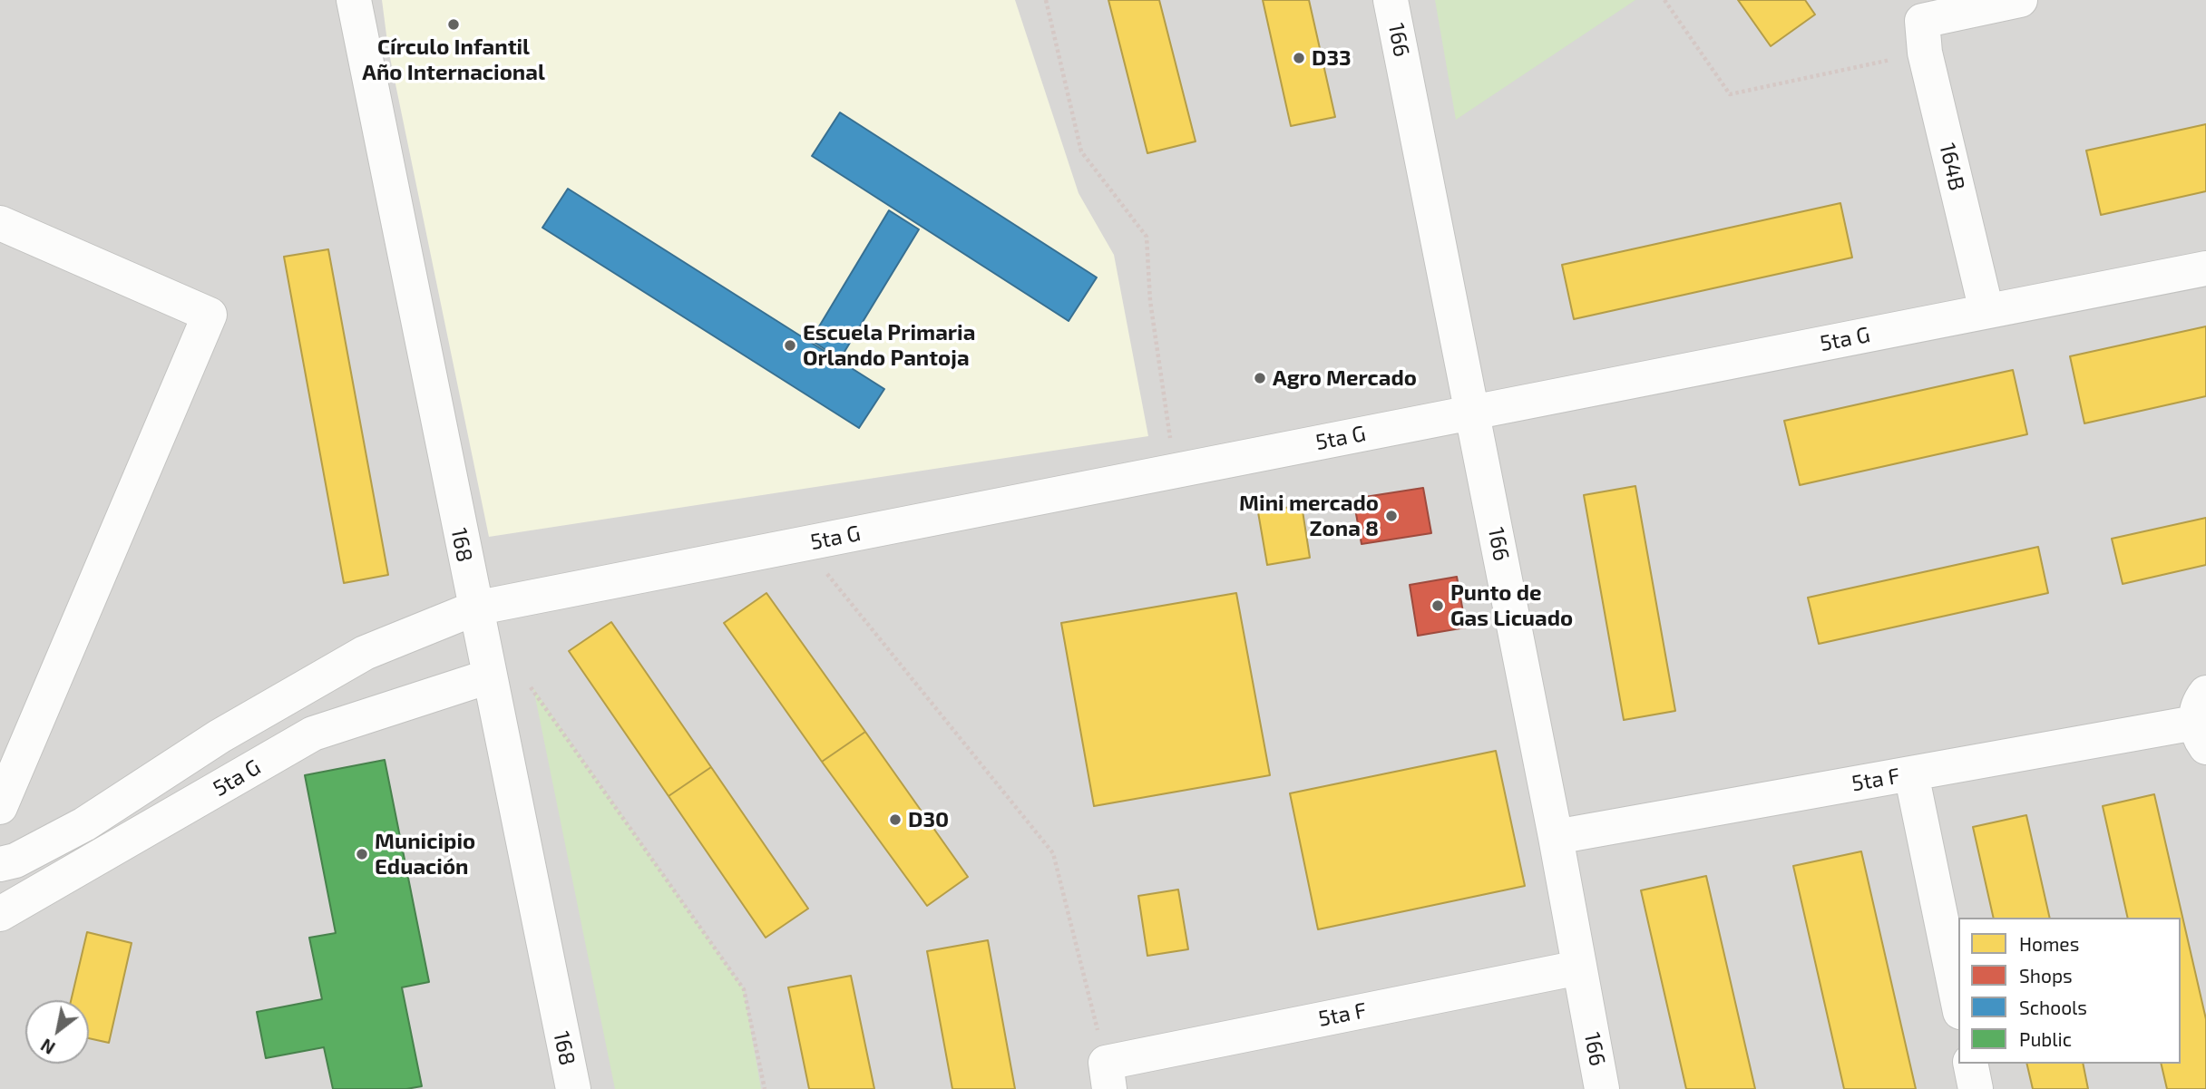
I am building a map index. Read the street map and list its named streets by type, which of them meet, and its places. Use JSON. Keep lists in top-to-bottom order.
{
  "streets": {
    "street": [
      "166",
      "164B",
      "5ta G",
      "168",
      "5ta F"
    ]
  },
  "crossings": [
    ["166", "5ta G"],
    ["166", "5ta F"],
    ["164B", "5ta G"],
    ["5ta G", "168"]
  ],
  "places": [
    "Círculo Infantil Año Internacional",
    "D33",
    "Escuela Primaria Orlando Pantoja",
    "Agro Mercado",
    "Mini mercado Zona 8",
    "Punto de Gas Licuado",
    "D30",
    "Municipio Eduación"
  ],
  "legend": [
    "Homes",
    "Shops",
    "Schools",
    "Public"
  ],
  "north": "bottom left"
}
